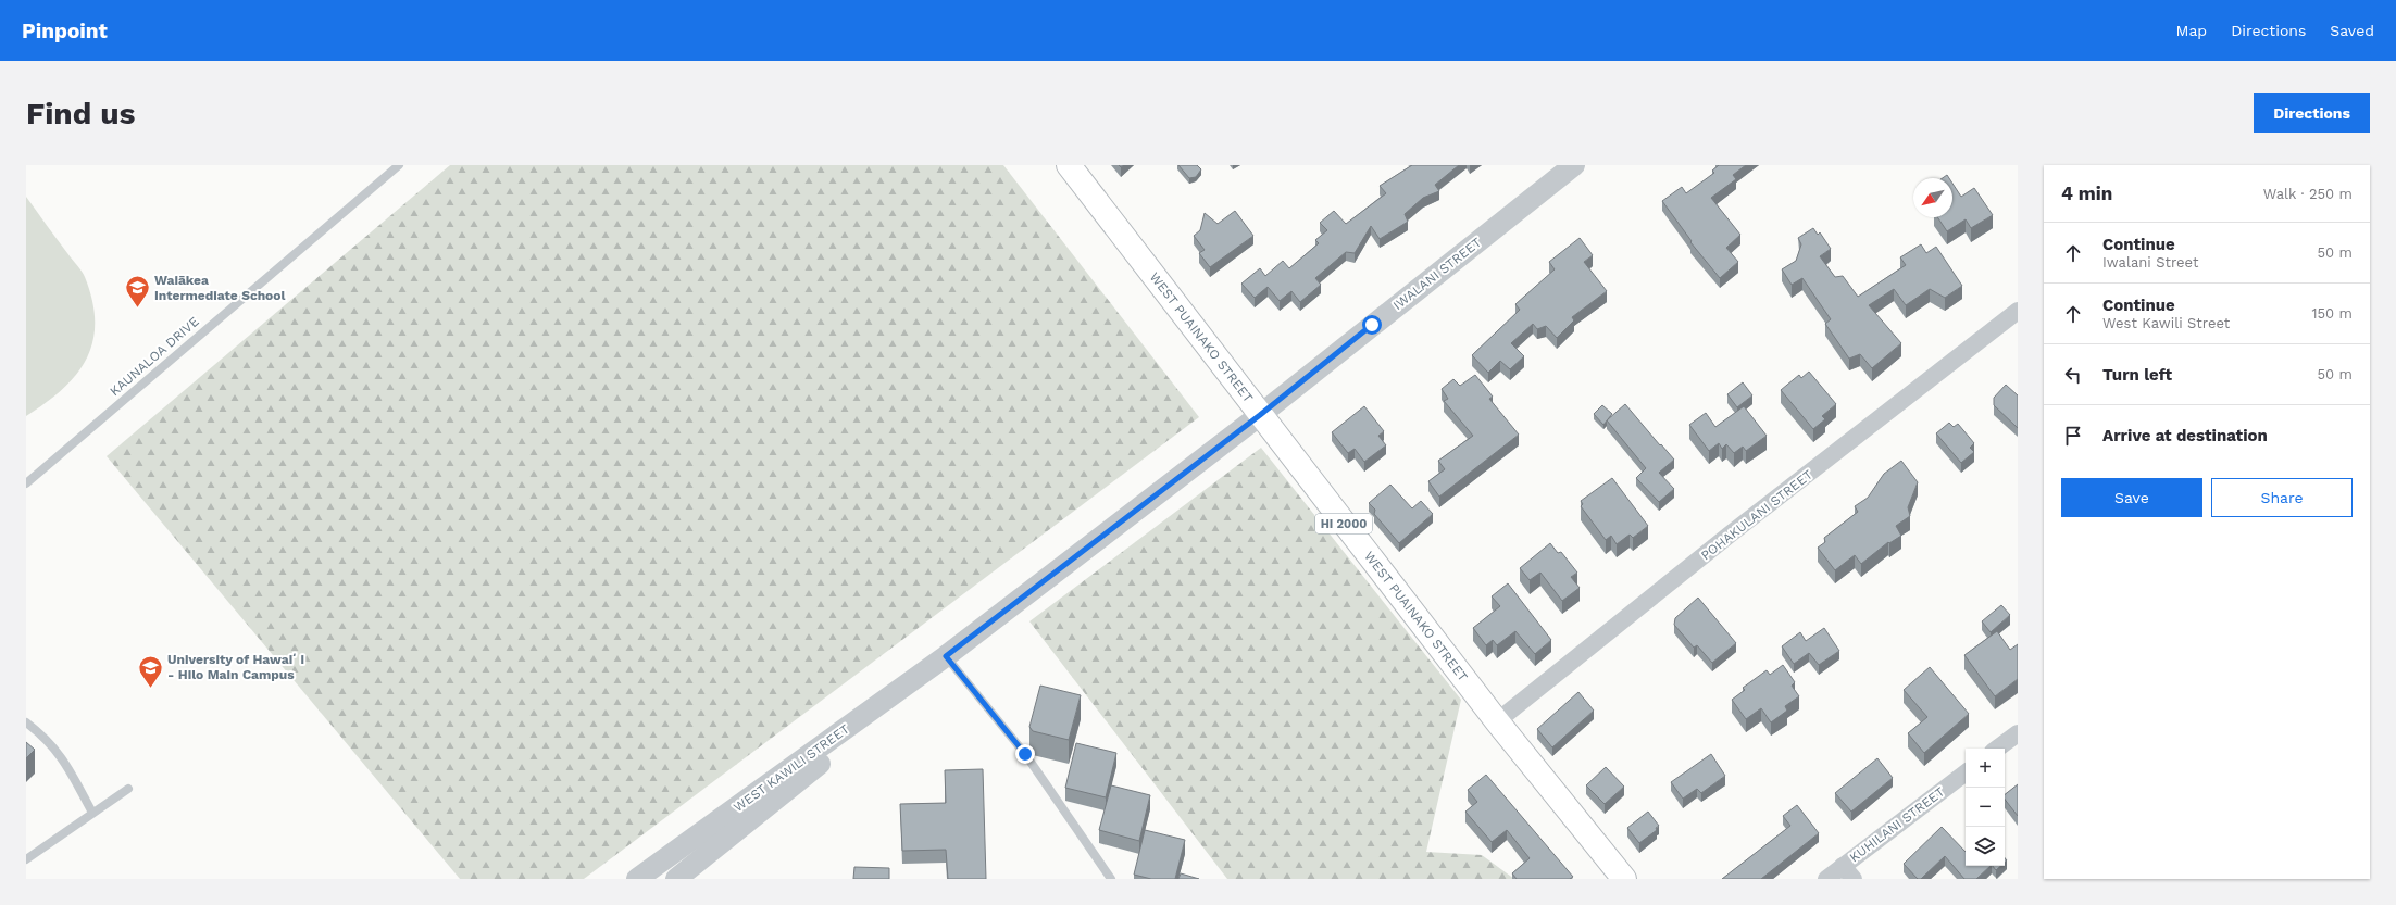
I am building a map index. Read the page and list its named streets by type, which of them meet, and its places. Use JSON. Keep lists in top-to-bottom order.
{
  "streets": {
    "highway": ["WEST PUAINAKO STREET", "HI 2000"],
    "street": [
      "IWALANI STREET",
      "POHAKULANI STREET",
      "WEST KAWILI STREET",
      "KUHILANI STREET"
    ],
    "lane": ["KAUNALOA DRIVE"]
  },
  "crossings": [
    ["IWALANI STREET", "WEST PUAINAKO STREET"],
    ["IWALANI STREET", "WEST KAWILI STREET"],
    ["WEST PUAINAKO STREET", "POHAKULANI STREET"],
    ["WEST PUAINAKO STREET", "WEST KAWILI STREET"]
  ],
  "places": {
    "school or university": ["Waiākea Intermediate School", "University of Hawaiʻi - Hilo Main Campus"]
  },
  "north": "bottom left",
  "page": {
    "header": "Pinpoint",
    "nav": ["Map", "Directions", "Saved"],
    "buttons": [
      "Directions",
      ["Save", "Share"]
    ],
    "title": "Find us",
    "heading": ["4 min", "Walk · 250 m"],
    "list": [
      ["Continue", "Iwalani Street", "50 m"],
      ["Continue", "West Kawili Street", "150 m"],
      ["Turn left", "50 m"],
      "Arrive at destination"
    ],
    "map_buttons": ["+", "−"]
  }
}
